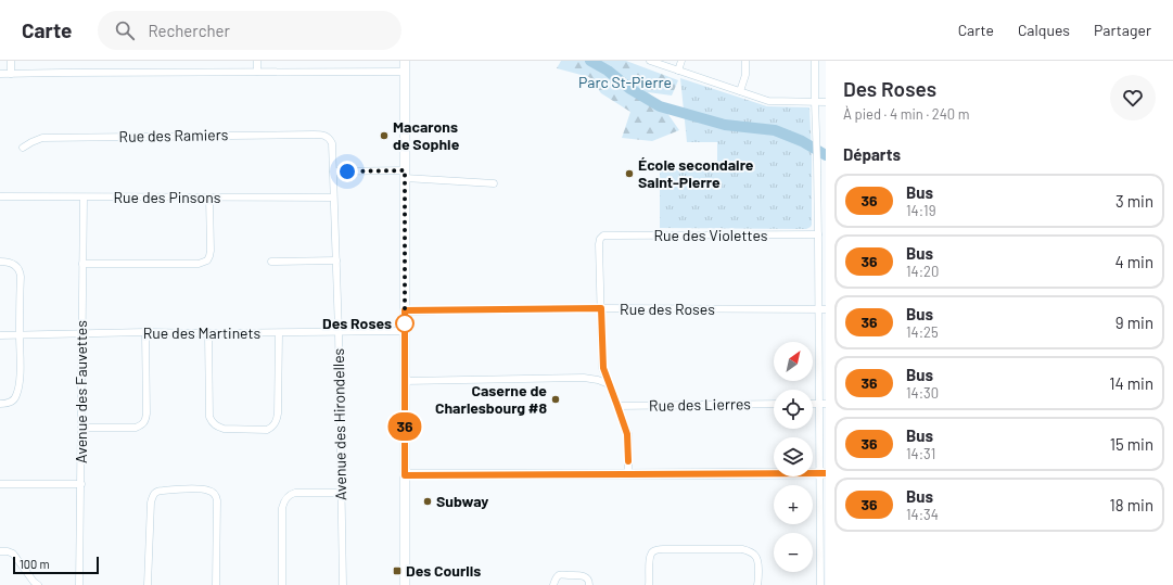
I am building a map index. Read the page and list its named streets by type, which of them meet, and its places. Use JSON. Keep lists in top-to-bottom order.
{
  "streets": {
    "street": [
      "Rue des Ramiers",
      "Rue des Pinsons",
      "Rue des Violettes",
      "Rue des Roses",
      "Rue des Martinets",
      "Avenue des Fauvettes",
      "Rue des Lierres",
      "Avenue des Hirondelles"
    ]
  },
  "crossings": [
    ["Rue des Ramiers", "Avenue des Hirondelles"],
    ["Rue des Pinsons", "Avenue des Fauvettes"],
    ["Rue des Pinsons", "Avenue des Hirondelles"],
    ["Rue des Violettes", "Rue des Roses"],
    ["Rue des Martinets", "Avenue des Fauvettes"],
    ["Rue des Martinets", "Avenue des Hirondelles"]
  ],
  "parks": ["Parc St-Pierre"],
  "places": {
    "other": [
      "Macarons de Sophie",
      "École secondaire Saint-Pierre",
      "Des Roses",
      "Caserne de Charlesbourg #8",
      "Subway"
    ],
    "transit": ["Des Courlis"]
  },
  "lines": ["bus line 36"],
  "scale_bar": "100 m",
  "north": "top right",
  "page": {
    "header": "Carte",
    "search": "Rechercher",
    "nav": ["Carte", "Calques", "Partager"],
    "on_map": "36",
    "heading": [
      ["Des Roses", "À pied · 4 min · 240 m"],
      "Départs"
    ],
    "list": [
      {
        "mark": "36",
        "name": "Bus",
        "note": "14:19",
        "value": "3 min"
      },
      {
        "mark": "36",
        "name": "Bus",
        "note": "14:20",
        "value": "4 min"
      },
      {
        "mark": "36",
        "name": "Bus",
        "note": "14:25",
        "value": "9 min"
      },
      {
        "mark": "36",
        "name": "Bus",
        "note": "14:30",
        "value": "14 min"
      },
      {
        "mark": "36",
        "name": "Bus",
        "note": "14:31",
        "value": "15 min"
      },
      {
        "mark": "36",
        "name": "Bus",
        "note": "14:34",
        "value": "18 min"
      }
    ],
    "map_buttons": ["+", "−"],
    "scale": "100 m"
  }
}
